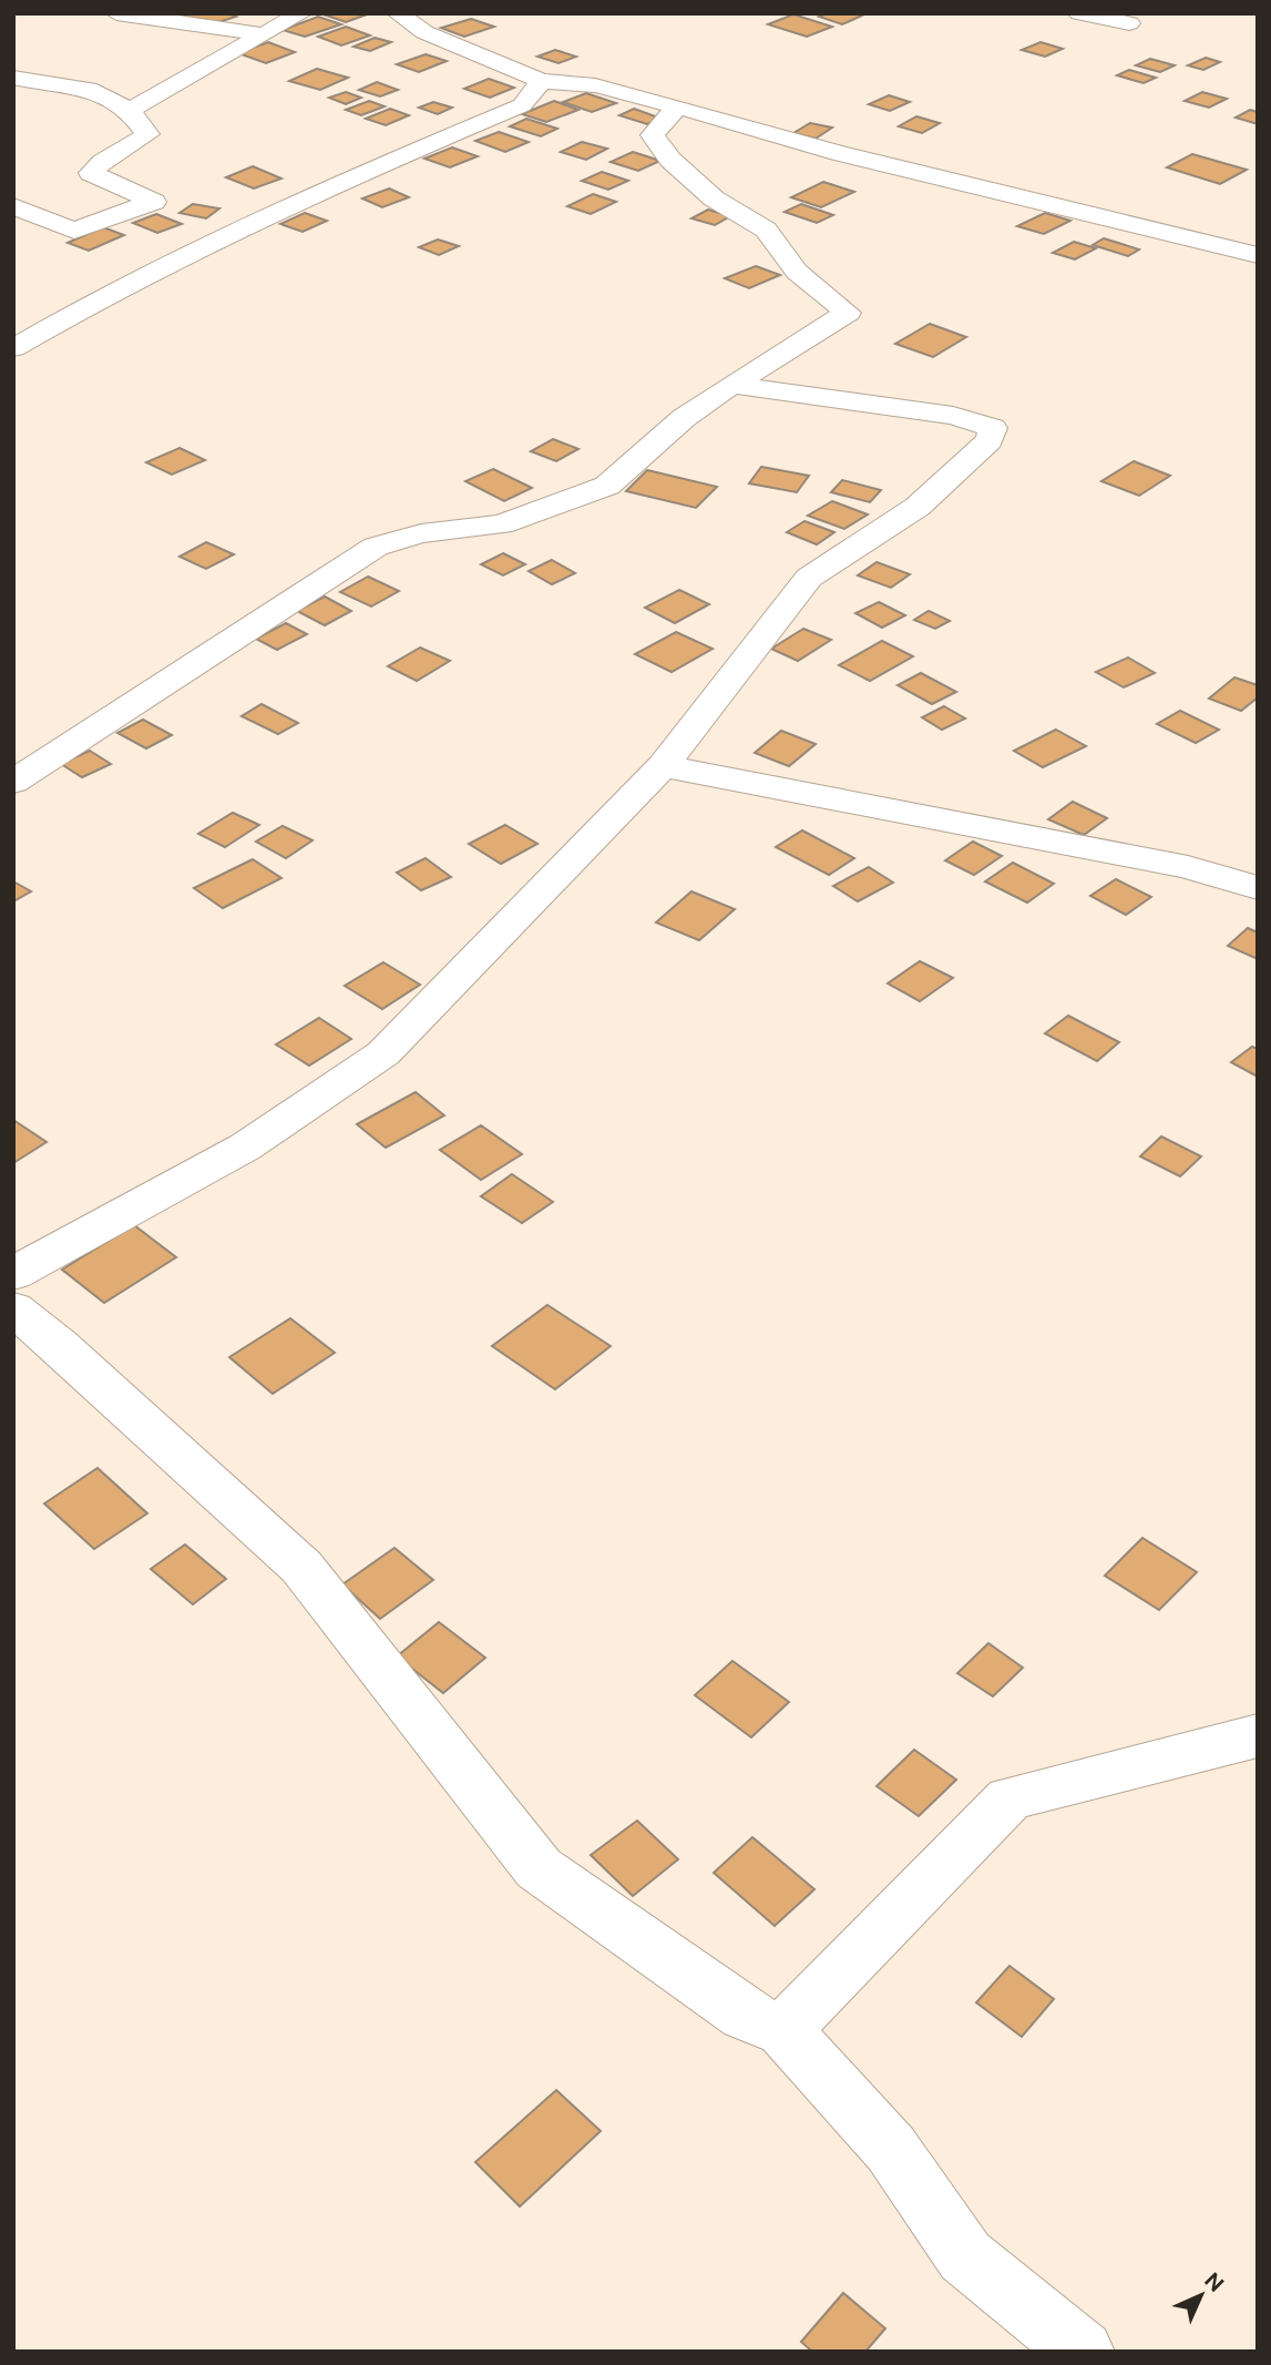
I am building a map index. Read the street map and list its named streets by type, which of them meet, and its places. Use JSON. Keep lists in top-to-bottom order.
{
  "north": "top right"
}
